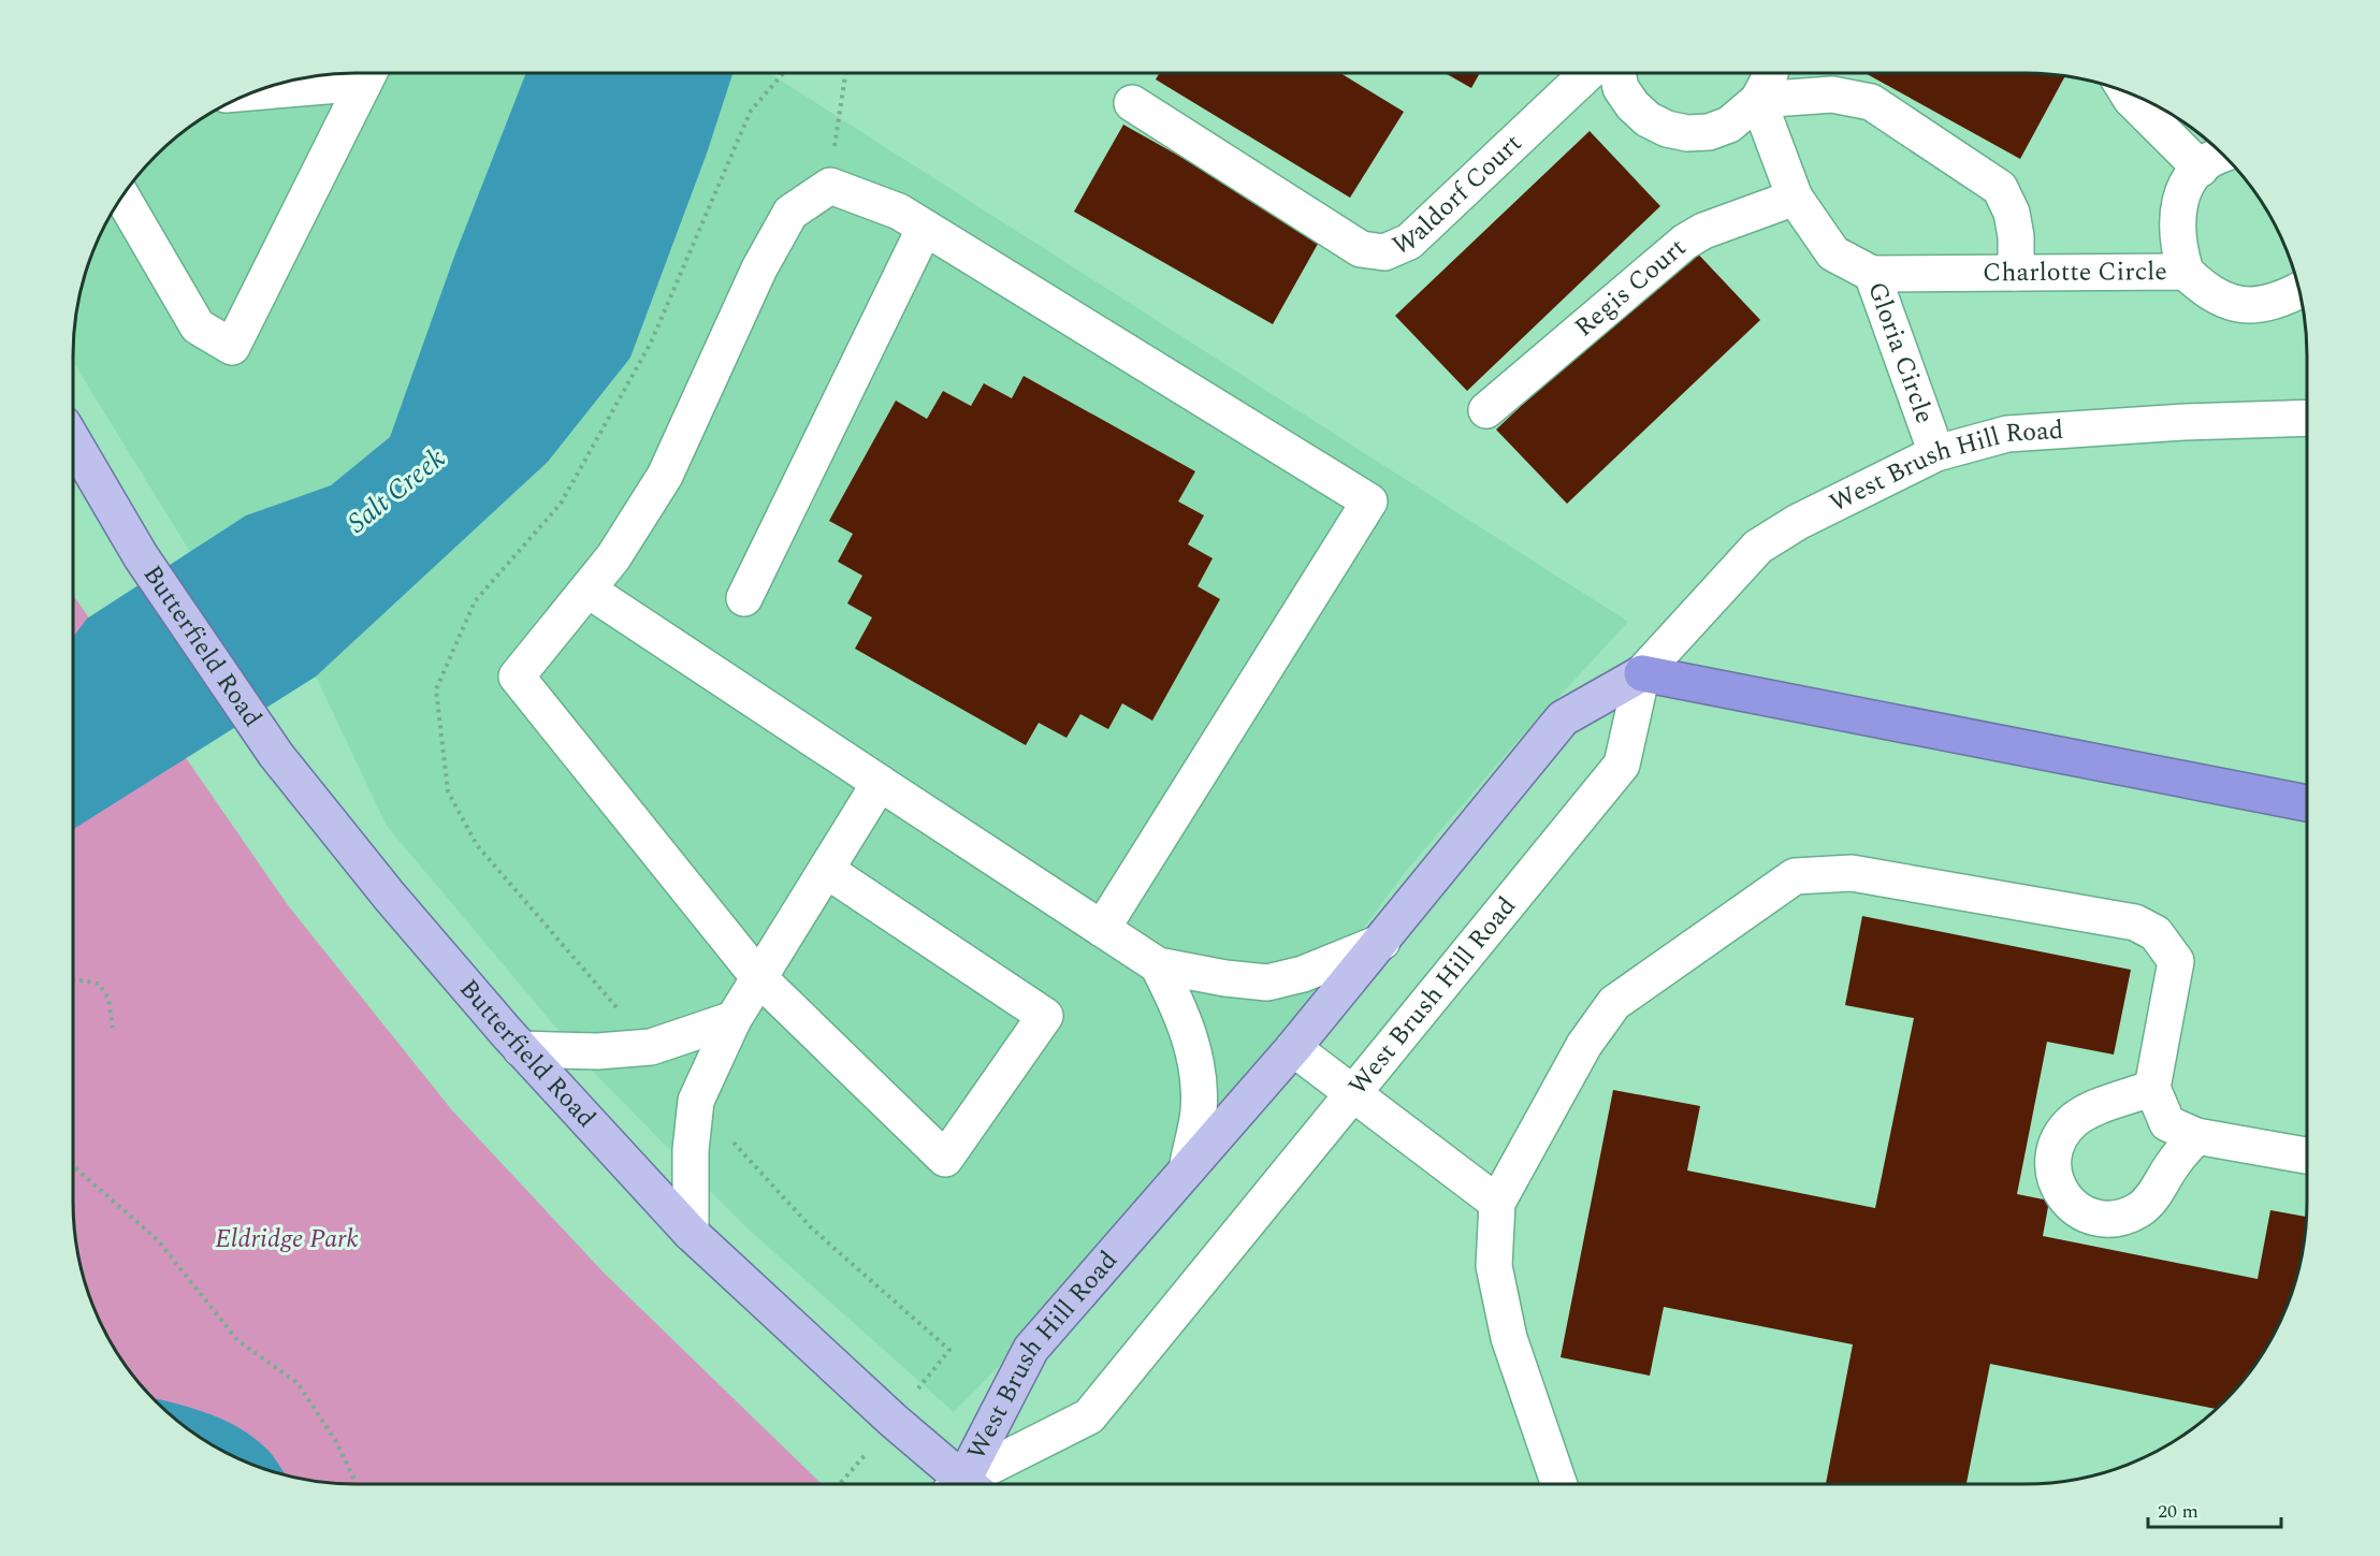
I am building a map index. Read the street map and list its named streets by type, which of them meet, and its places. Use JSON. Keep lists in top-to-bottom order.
{
  "streets": {
    "main road": ["West Brush Hill Road", "Butterfield Road"],
    "street": [
      "Waldorf Court",
      "Charlotte Circle",
      "Regis Court",
      "Gloria Circle"
    ]
  },
  "crossings": [
    ["Charlotte Circle", "Gloria Circle"],
    ["Regis Court", "Gloria Circle"],
    ["Gloria Circle", "West Brush Hill Road"]
  ],
  "water": ["Salt Creek"],
  "parks": ["Eldridge Park"],
  "scale_bar": "20 m"
}
